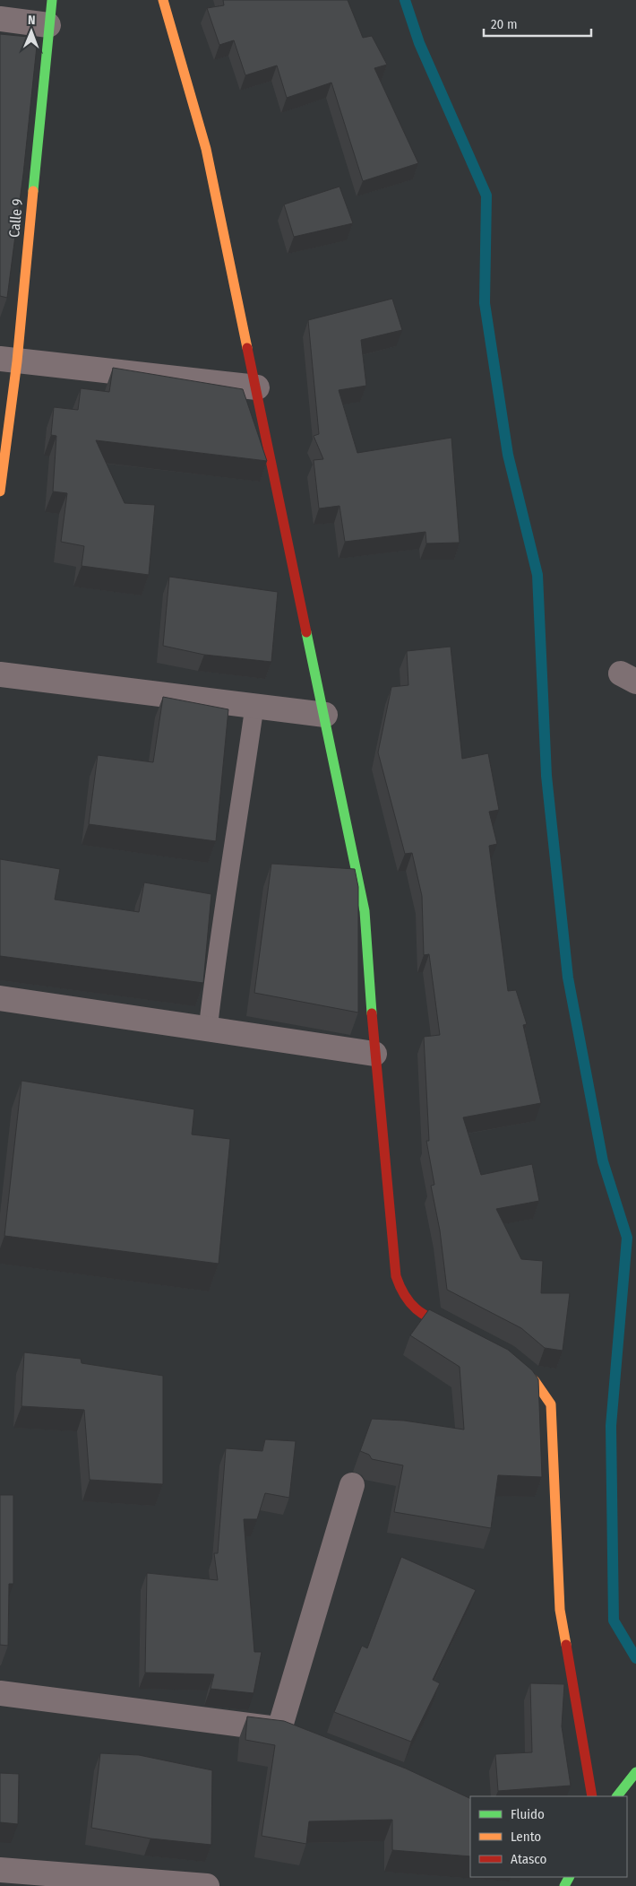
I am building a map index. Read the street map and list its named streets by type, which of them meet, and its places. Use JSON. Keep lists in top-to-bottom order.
{
  "streets": {
    "street": ["Calle 9"]
  },
  "legend": ["Fluido", "Lento", "Atasco"],
  "scale_bar": "20 m",
  "north": "top"
}
